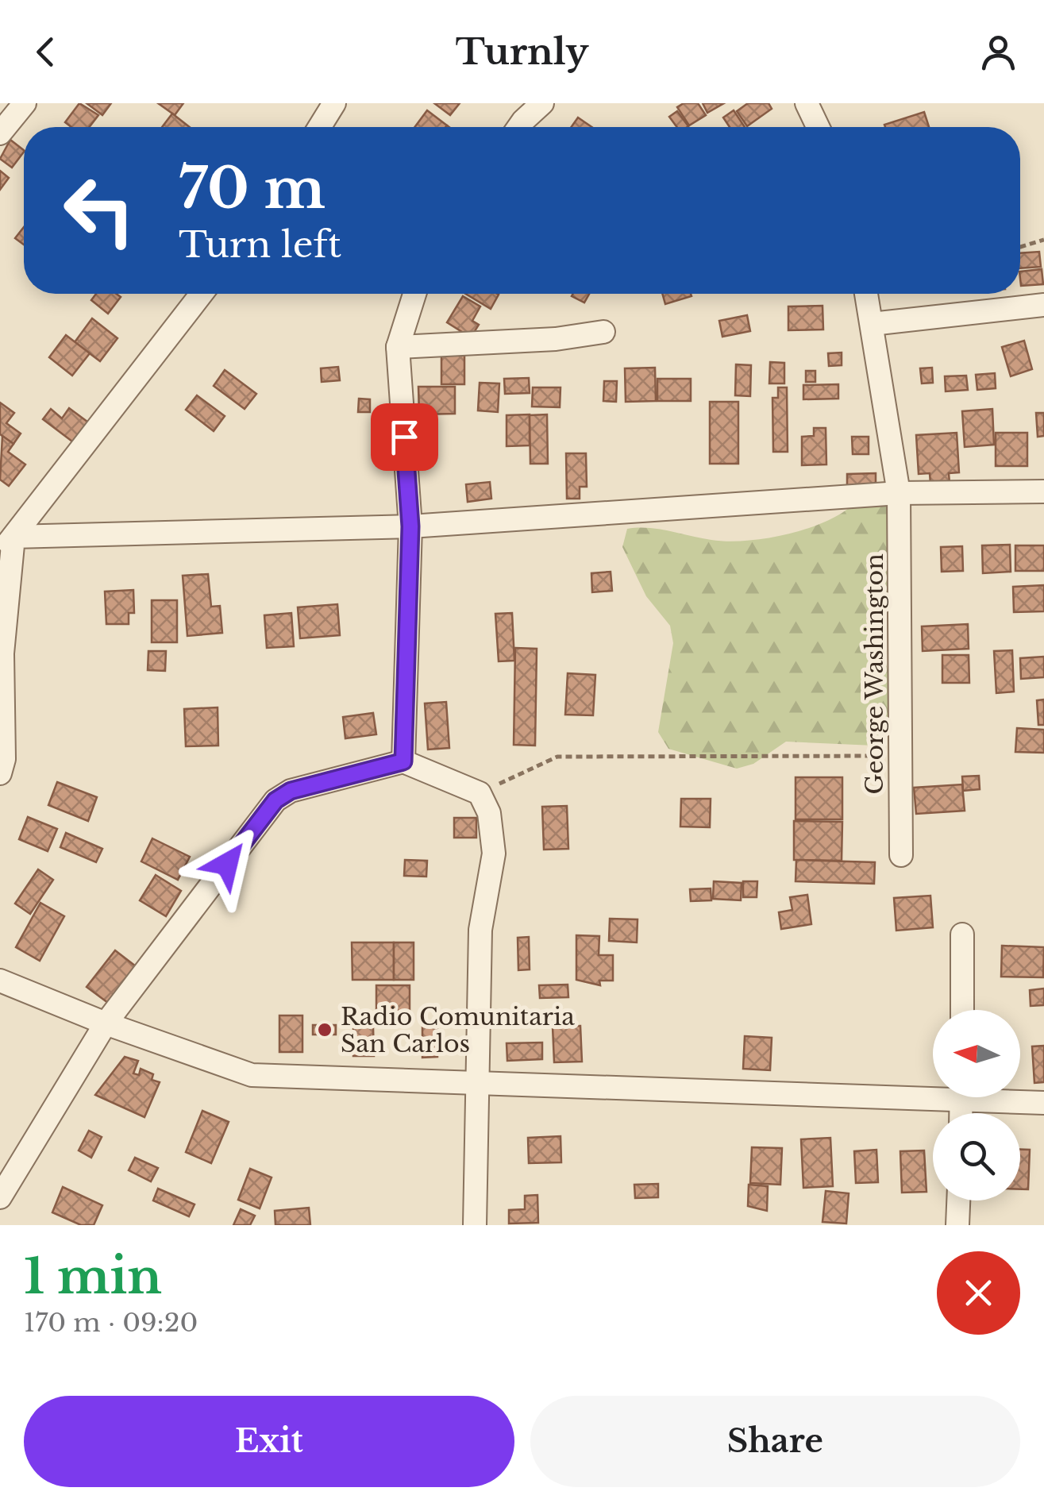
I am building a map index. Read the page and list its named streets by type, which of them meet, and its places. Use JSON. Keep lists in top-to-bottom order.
{
  "streets": {
    "street": ["George Washington"]
  },
  "places": ["Radio Comunitaria San Carlos"],
  "north": "left",
  "page": {
    "header": "Turnly",
    "turn": ["70 m", "Turn left"],
    "heading": ["1 min", "170 m · 09:20"],
    "buttons": ["Exit", "Share"]
  }
}
